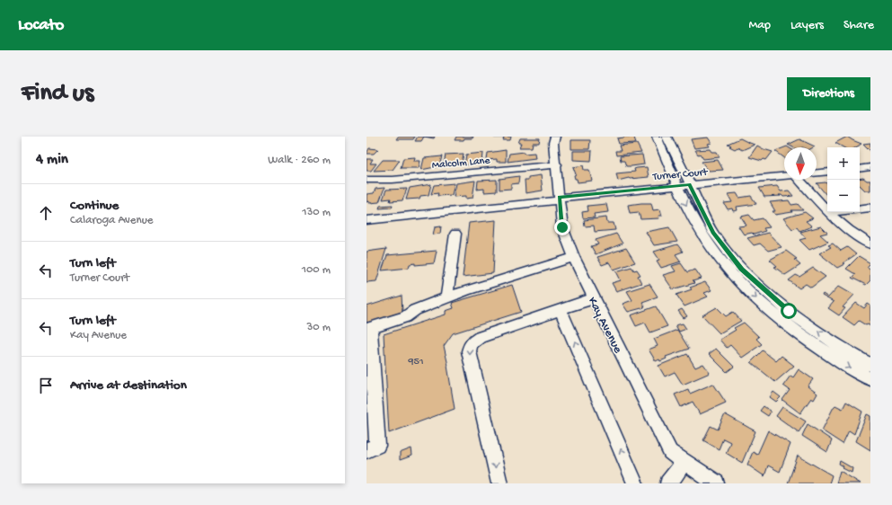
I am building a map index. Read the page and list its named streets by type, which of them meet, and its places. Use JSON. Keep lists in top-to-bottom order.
{
  "streets": {
    "street": ["Malcolm Lane", "Turner Court", "Kay Avenue"]
  },
  "crossings": [
    ["Malcolm Lane", "Kay Avenue"],
    ["Turner Court", "Kay Avenue"]
  ],
  "house_numbers": ["951"],
  "north": "bottom",
  "page": {
    "header": "Locato",
    "nav": ["Map", "Layers", "Share"],
    "buttons": "Directions",
    "title": "Find us",
    "heading": ["4 min", "Walk · 260 m"],
    "map_buttons": ["+", "−"],
    "list": [
      ["Continue", "Calaroga Avenue", "130 m"],
      ["Turn left", "Turner Court", "100 m"],
      ["Turn left", "Kay Avenue", "30 m"],
      "Arrive at destination"
    ]
  }
}
